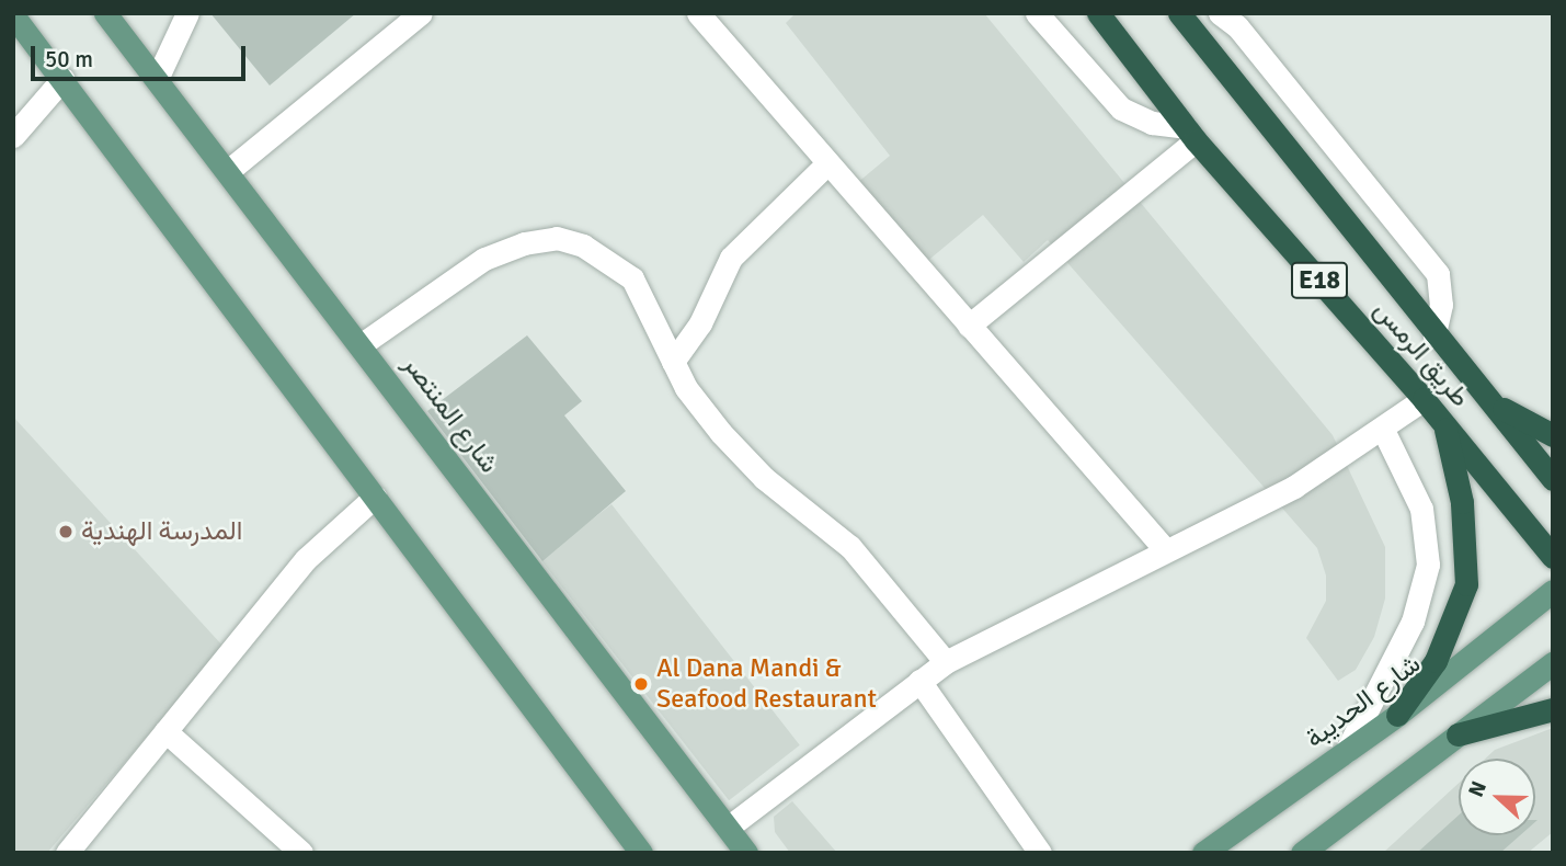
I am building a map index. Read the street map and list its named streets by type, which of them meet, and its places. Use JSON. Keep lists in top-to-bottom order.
{
  "streets": {
    "highway": ["E18", "طريق الرمس"],
    "main road": ["شارع المنتصر", "شارع الحديبة"]
  },
  "places": ["المدرسة الهندية", "Al Dana Mandi & Seafood Restaurant"],
  "scale_bar": "50 m",
  "north": "left"
}
